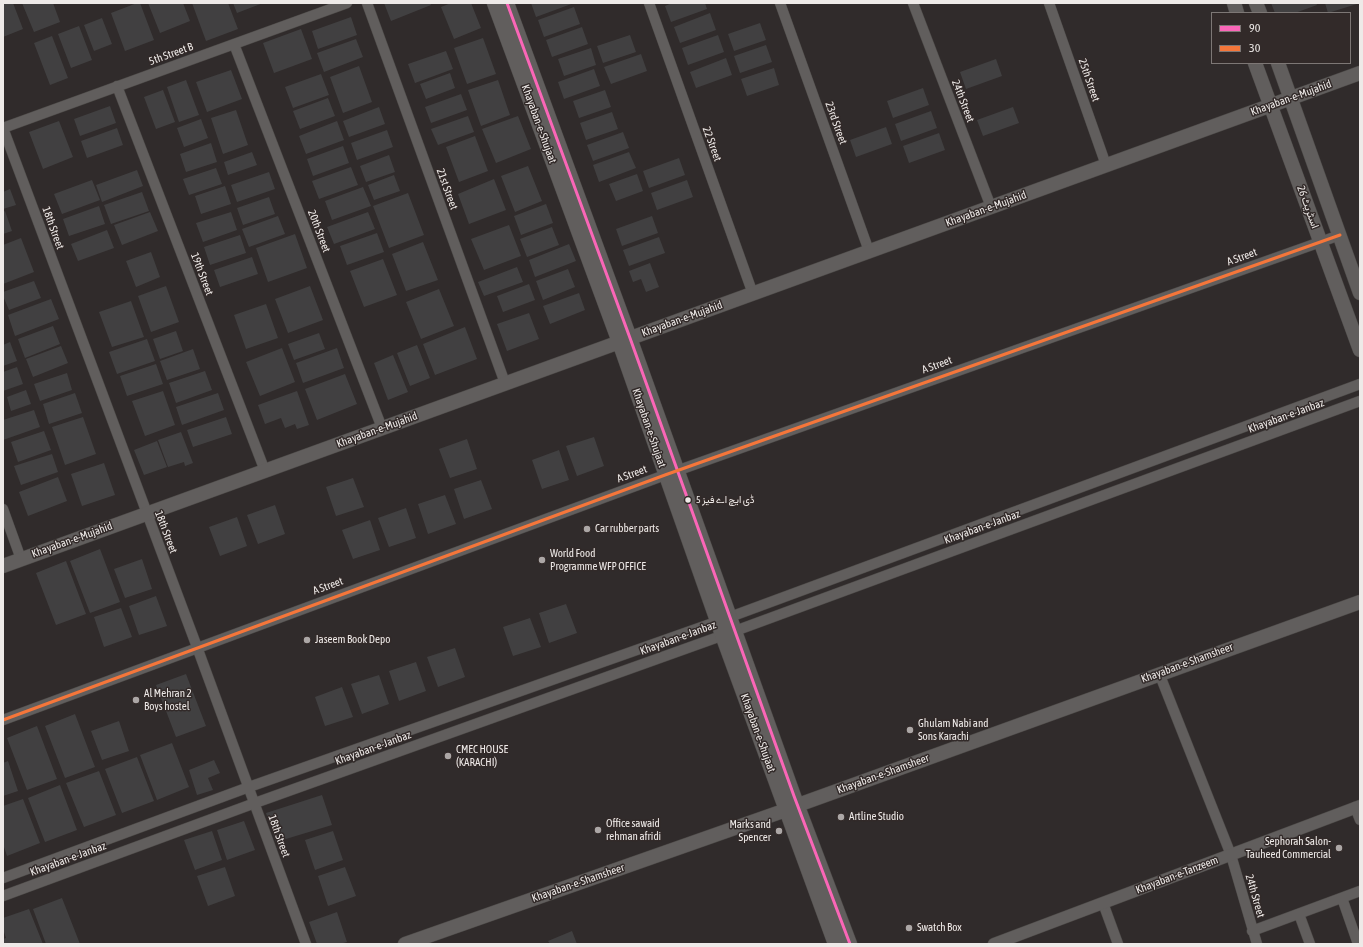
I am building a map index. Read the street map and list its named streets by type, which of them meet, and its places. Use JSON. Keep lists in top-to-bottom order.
{
  "streets": {
    "main road": [
      "Khayaban-e-Mujahid",
      "Khayaban-e-Shujaat",
      "اسٹریٹ 26",
      "Khayaban-e-Shamsheer"
    ],
    "street": [
      "5th Street B",
      "25th Street",
      "24th Street",
      "23rd Street",
      "22 Street",
      "21st Street",
      "18th Street",
      "20th Street",
      "A Street",
      "19th Street",
      "Khayaban-e-Janbaz",
      "Khayaban-e-Tanzeem"
    ]
  },
  "crossings": [
    ["5th Street B", "18th Street"],
    ["5th Street B", "20th Street"],
    ["5th Street B", "19th Street"],
    ["25th Street", "Khayaban-e-Mujahid"],
    ["Khayaban-e-Mujahid", "24th Street"],
    ["Khayaban-e-Mujahid", "23rd Street"],
    ["Khayaban-e-Mujahid", "Khayaban-e-Shujaat"],
    ["Khayaban-e-Mujahid", "22 Street"],
    ["Khayaban-e-Mujahid", "21st Street"],
    ["Khayaban-e-Mujahid", "اسٹریٹ 26"],
    ["Khayaban-e-Mujahid", "18th Street"],
    ["Khayaban-e-Mujahid", "20th Street"],
    ["Khayaban-e-Mujahid", "19th Street"],
    ["24th Street", "Khayaban-e-Shamsheer"],
    ["24th Street", "Khayaban-e-Tanzeem"],
    ["Khayaban-e-Shujaat", "A Street"],
    ["Khayaban-e-Shujaat", "Khayaban-e-Janbaz"],
    ["Khayaban-e-Shujaat", "Khayaban-e-Shamsheer"],
    ["اسٹریٹ 26", "A Street"],
    ["18th Street", "A Street"],
    ["18th Street", "Khayaban-e-Janbaz"]
  ],
  "places": [
    "5 ڈی ایچ اے فیز",
    "Car rubber parts",
    "World Food Programme WFP OFFICE",
    "Jaseem Book Depo",
    "Al Mehran 2 Boys hostel",
    "Ghulam Nabi and Sons Karachi",
    "CMEC HOUSE (KARACHI)",
    "Artline Studio",
    "Office sawaid rehman afridi",
    "Marks and Spencer",
    "Sephorah Salon- Tauheed Commercial",
    "Swatch Box"
  ],
  "lines": ["transit line 90", "transit line 30"],
  "legend": ["90", "30"]
}
